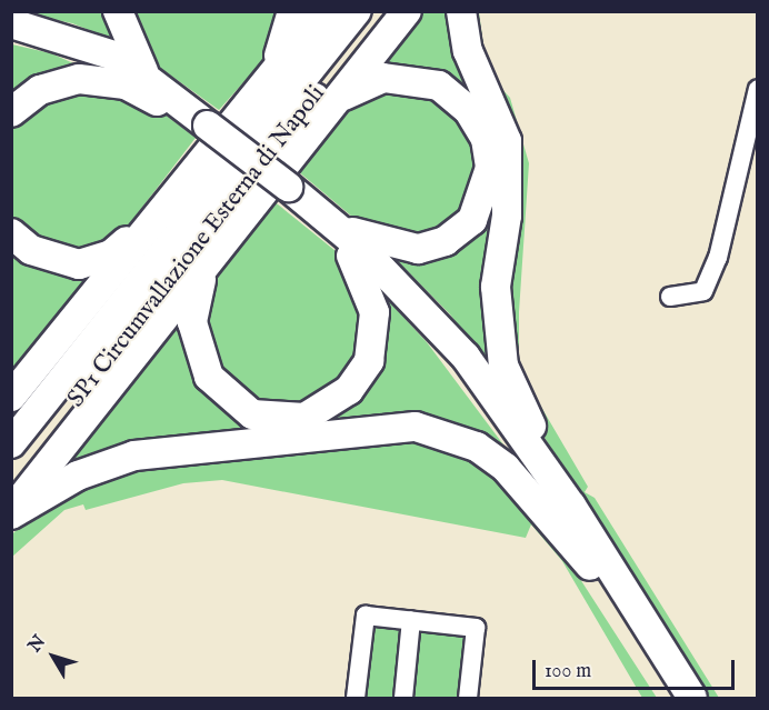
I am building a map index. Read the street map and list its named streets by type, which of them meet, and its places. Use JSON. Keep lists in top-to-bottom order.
{
  "streets": {
    "highway": ["SP1 Circumvallazione Esterna di Napoli"]
  },
  "scale_bar": "100 m",
  "north": "top left"
}
